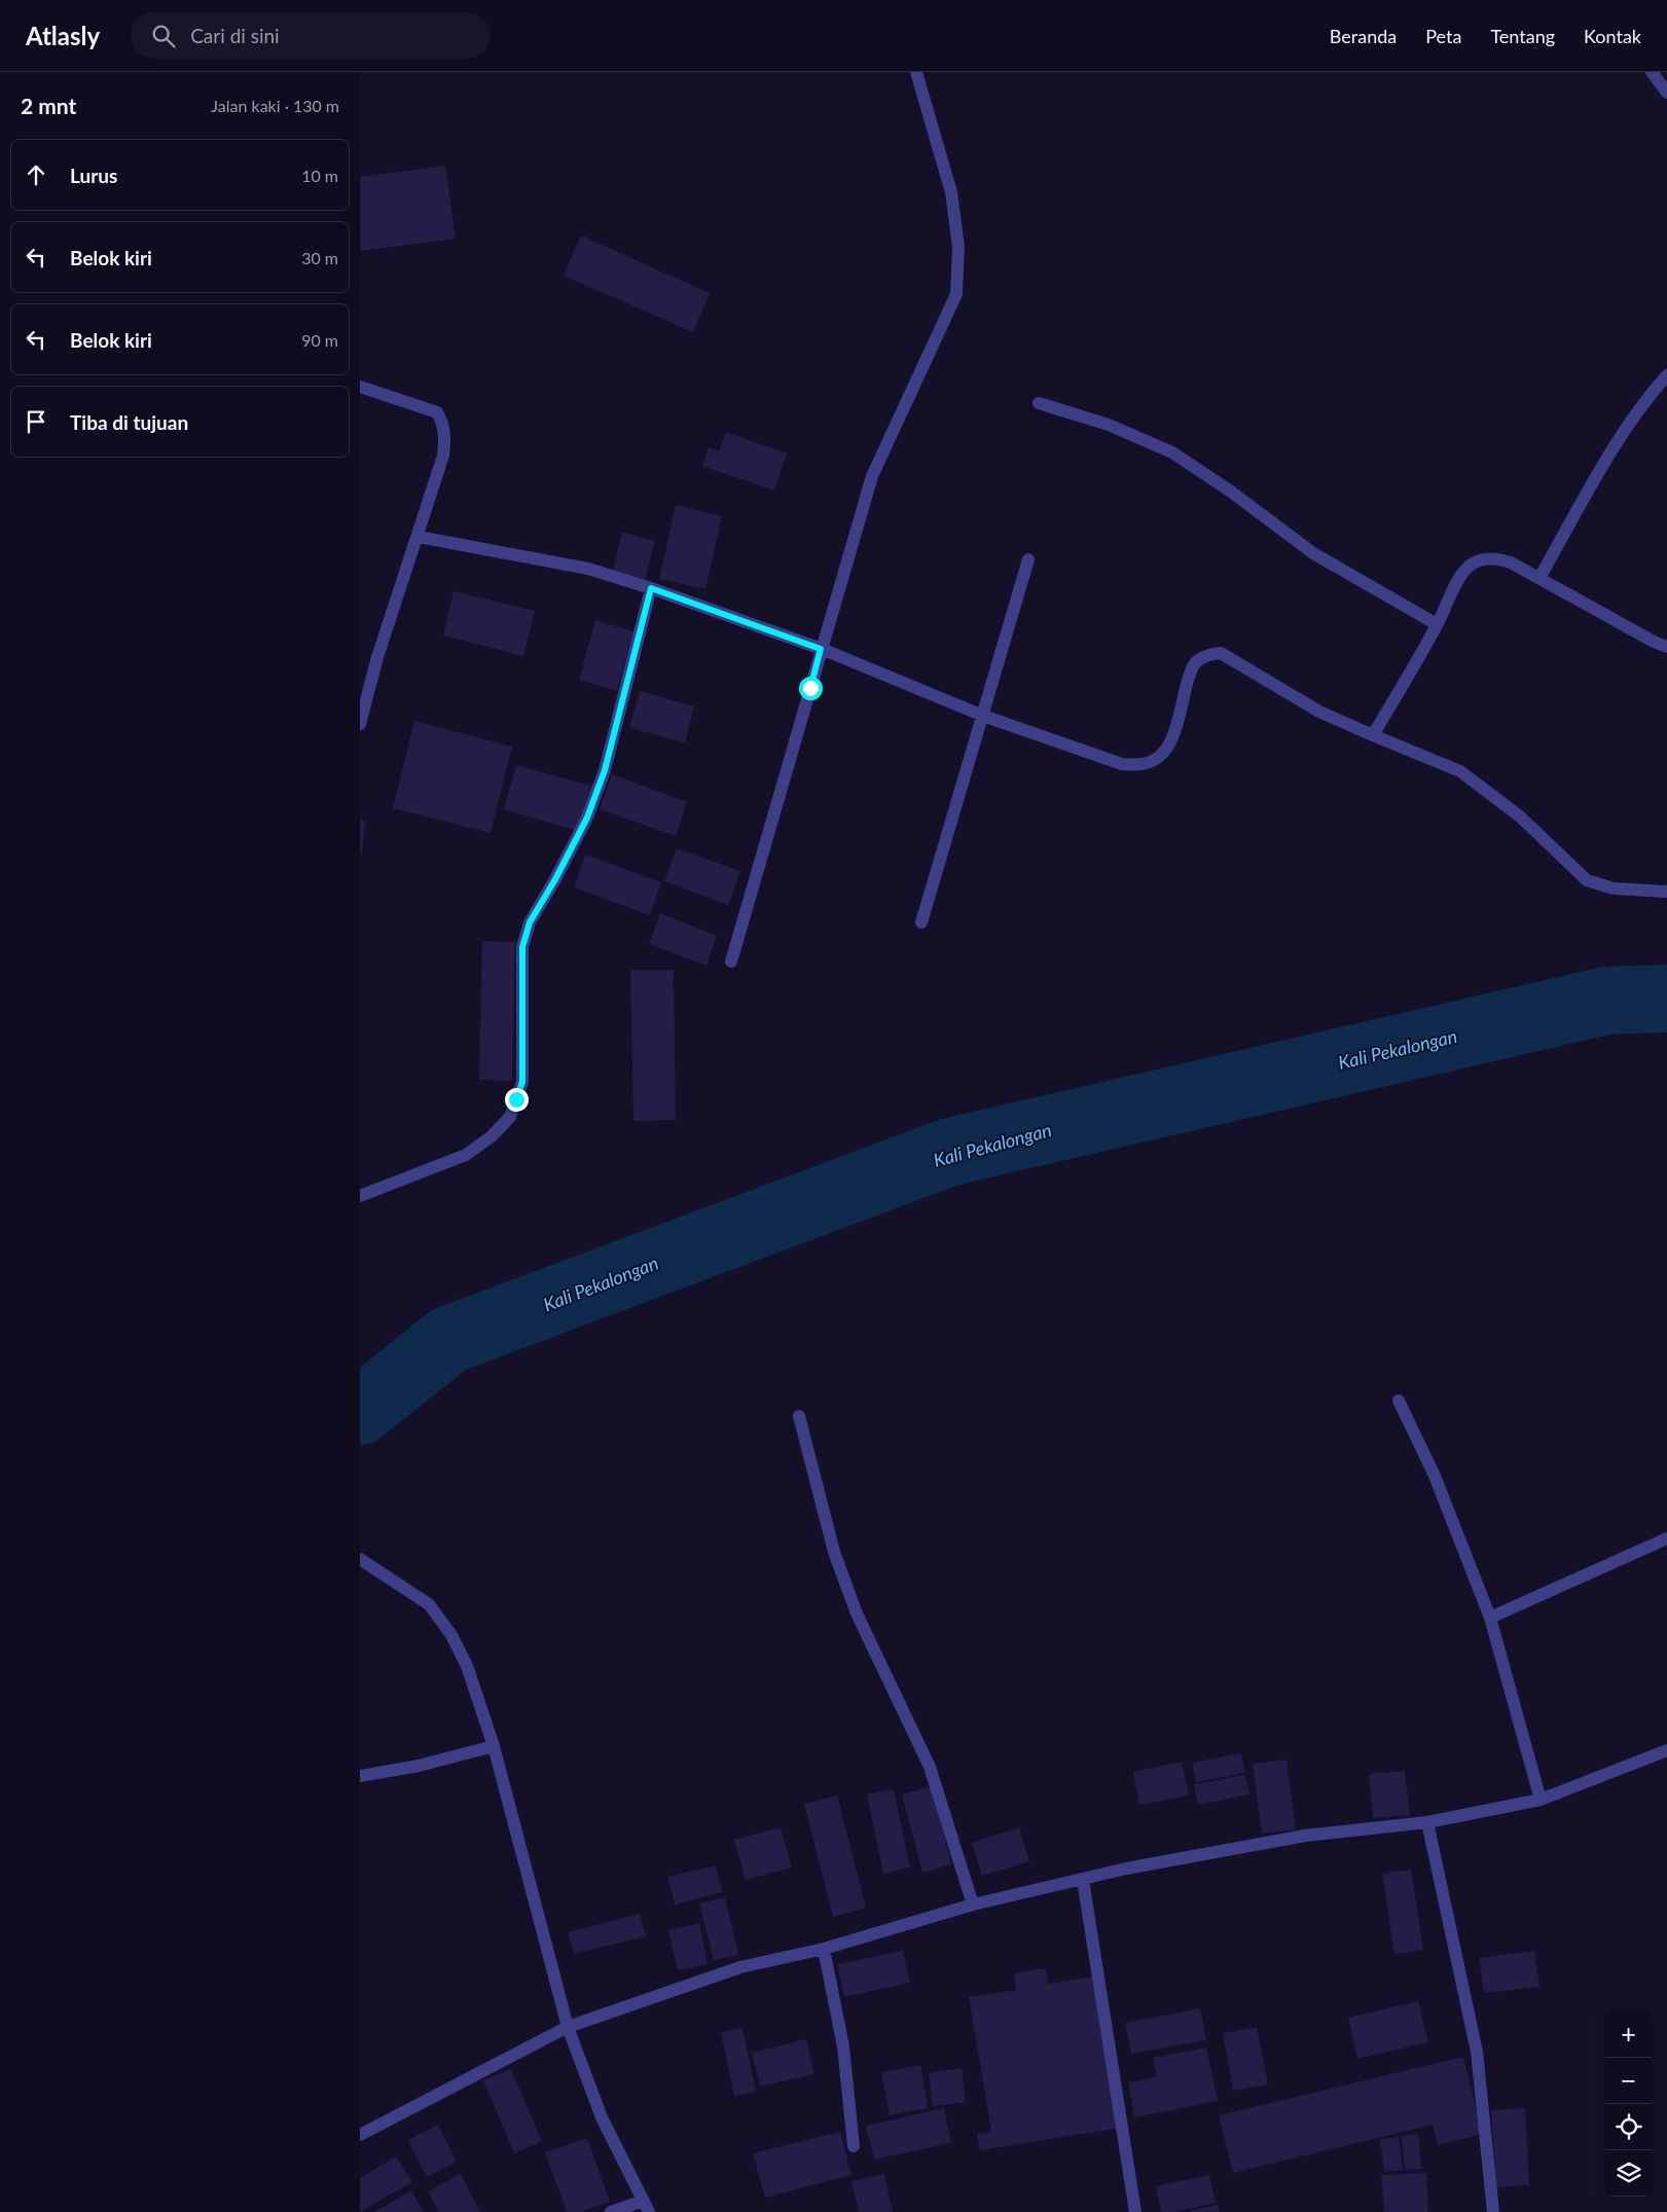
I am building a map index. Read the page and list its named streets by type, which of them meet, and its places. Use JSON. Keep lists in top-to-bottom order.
{
  "water": ["Kali Pekalongan"],
  "page": {
    "header": "Atlasly",
    "search": "Cari di sini",
    "nav": [
      "Beranda",
      "Peta",
      "Tentang",
      "Kontak"
    ],
    "heading": ["2 mnt", "Jalan kaki · 130 m"],
    "list": [
      ["Lurus", "10 m"],
      ["Belok kiri", "30 m"],
      ["Belok kiri", "90 m"],
      "Tiba di tujuan"
    ],
    "map_buttons": ["+", "−"]
  }
}
